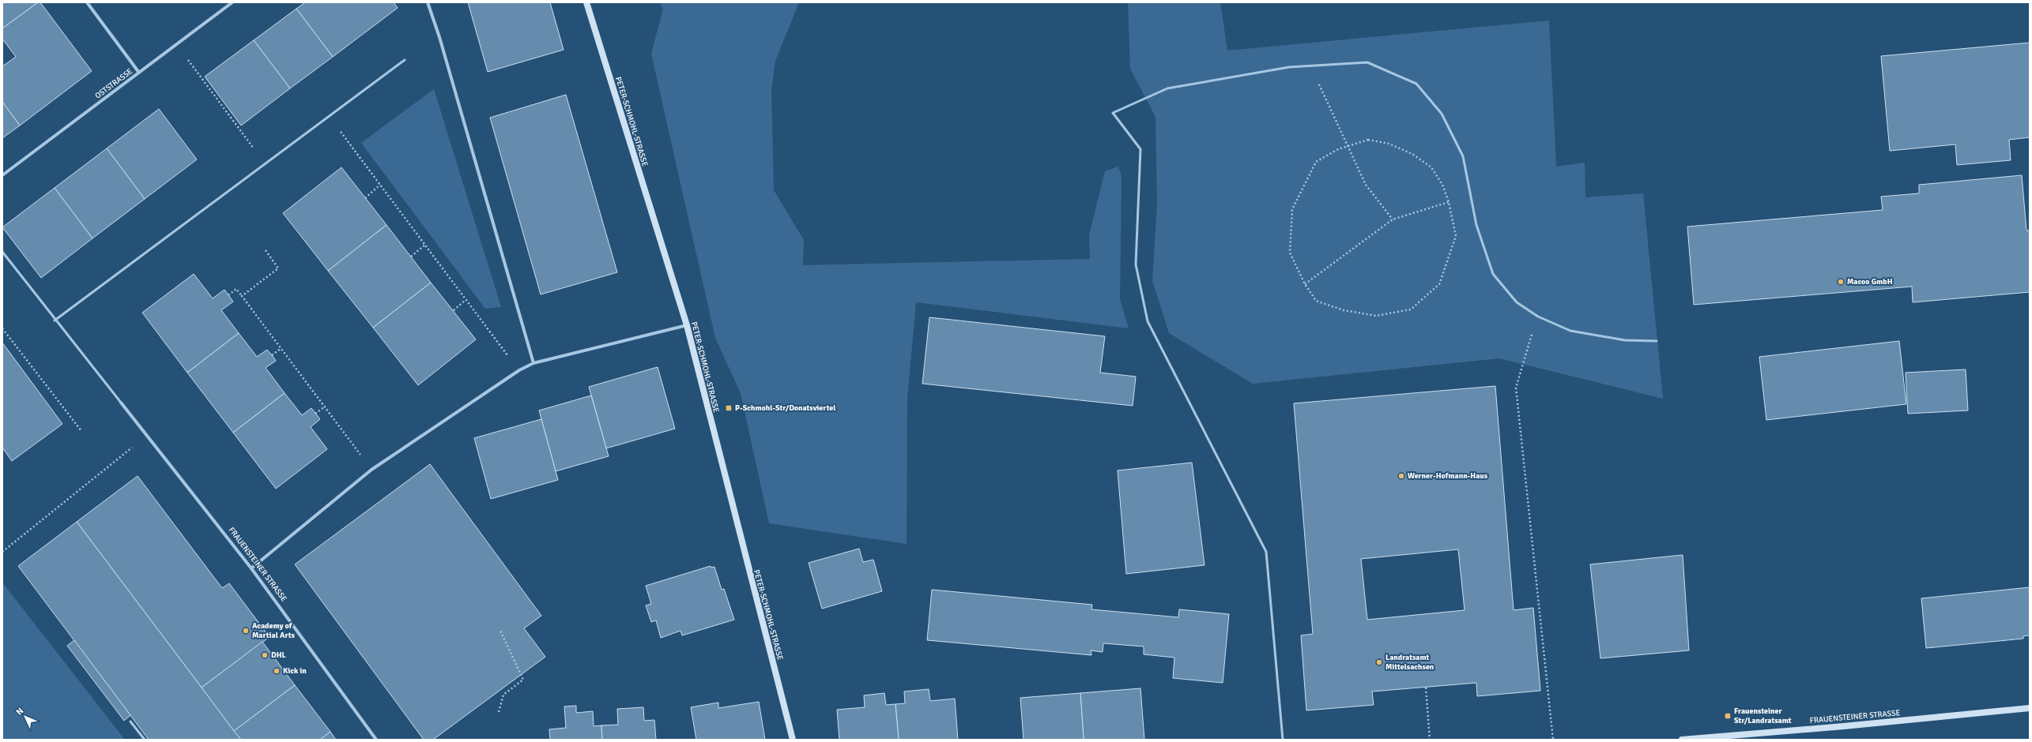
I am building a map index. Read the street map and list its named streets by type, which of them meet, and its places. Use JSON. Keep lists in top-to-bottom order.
{
  "streets": {
    "street": ["OSTSTRASSE", "PETER-SCHMOHL-STRASSE", "FRAUENSTEINER STRASSE"]
  },
  "places": {
    "other": [
      "Macoo GmbH",
      "Werner-Hofmann-Haus",
      "Academy of Martial Arts",
      "DHL",
      "Landratsamt Mittelsachsen",
      "Kick in"
    ],
    "transit": ["P-Schmohl-Str/Donatsviertel", "Frauensteiner Str/Landratsamt"]
  },
  "north": "top left"
}
